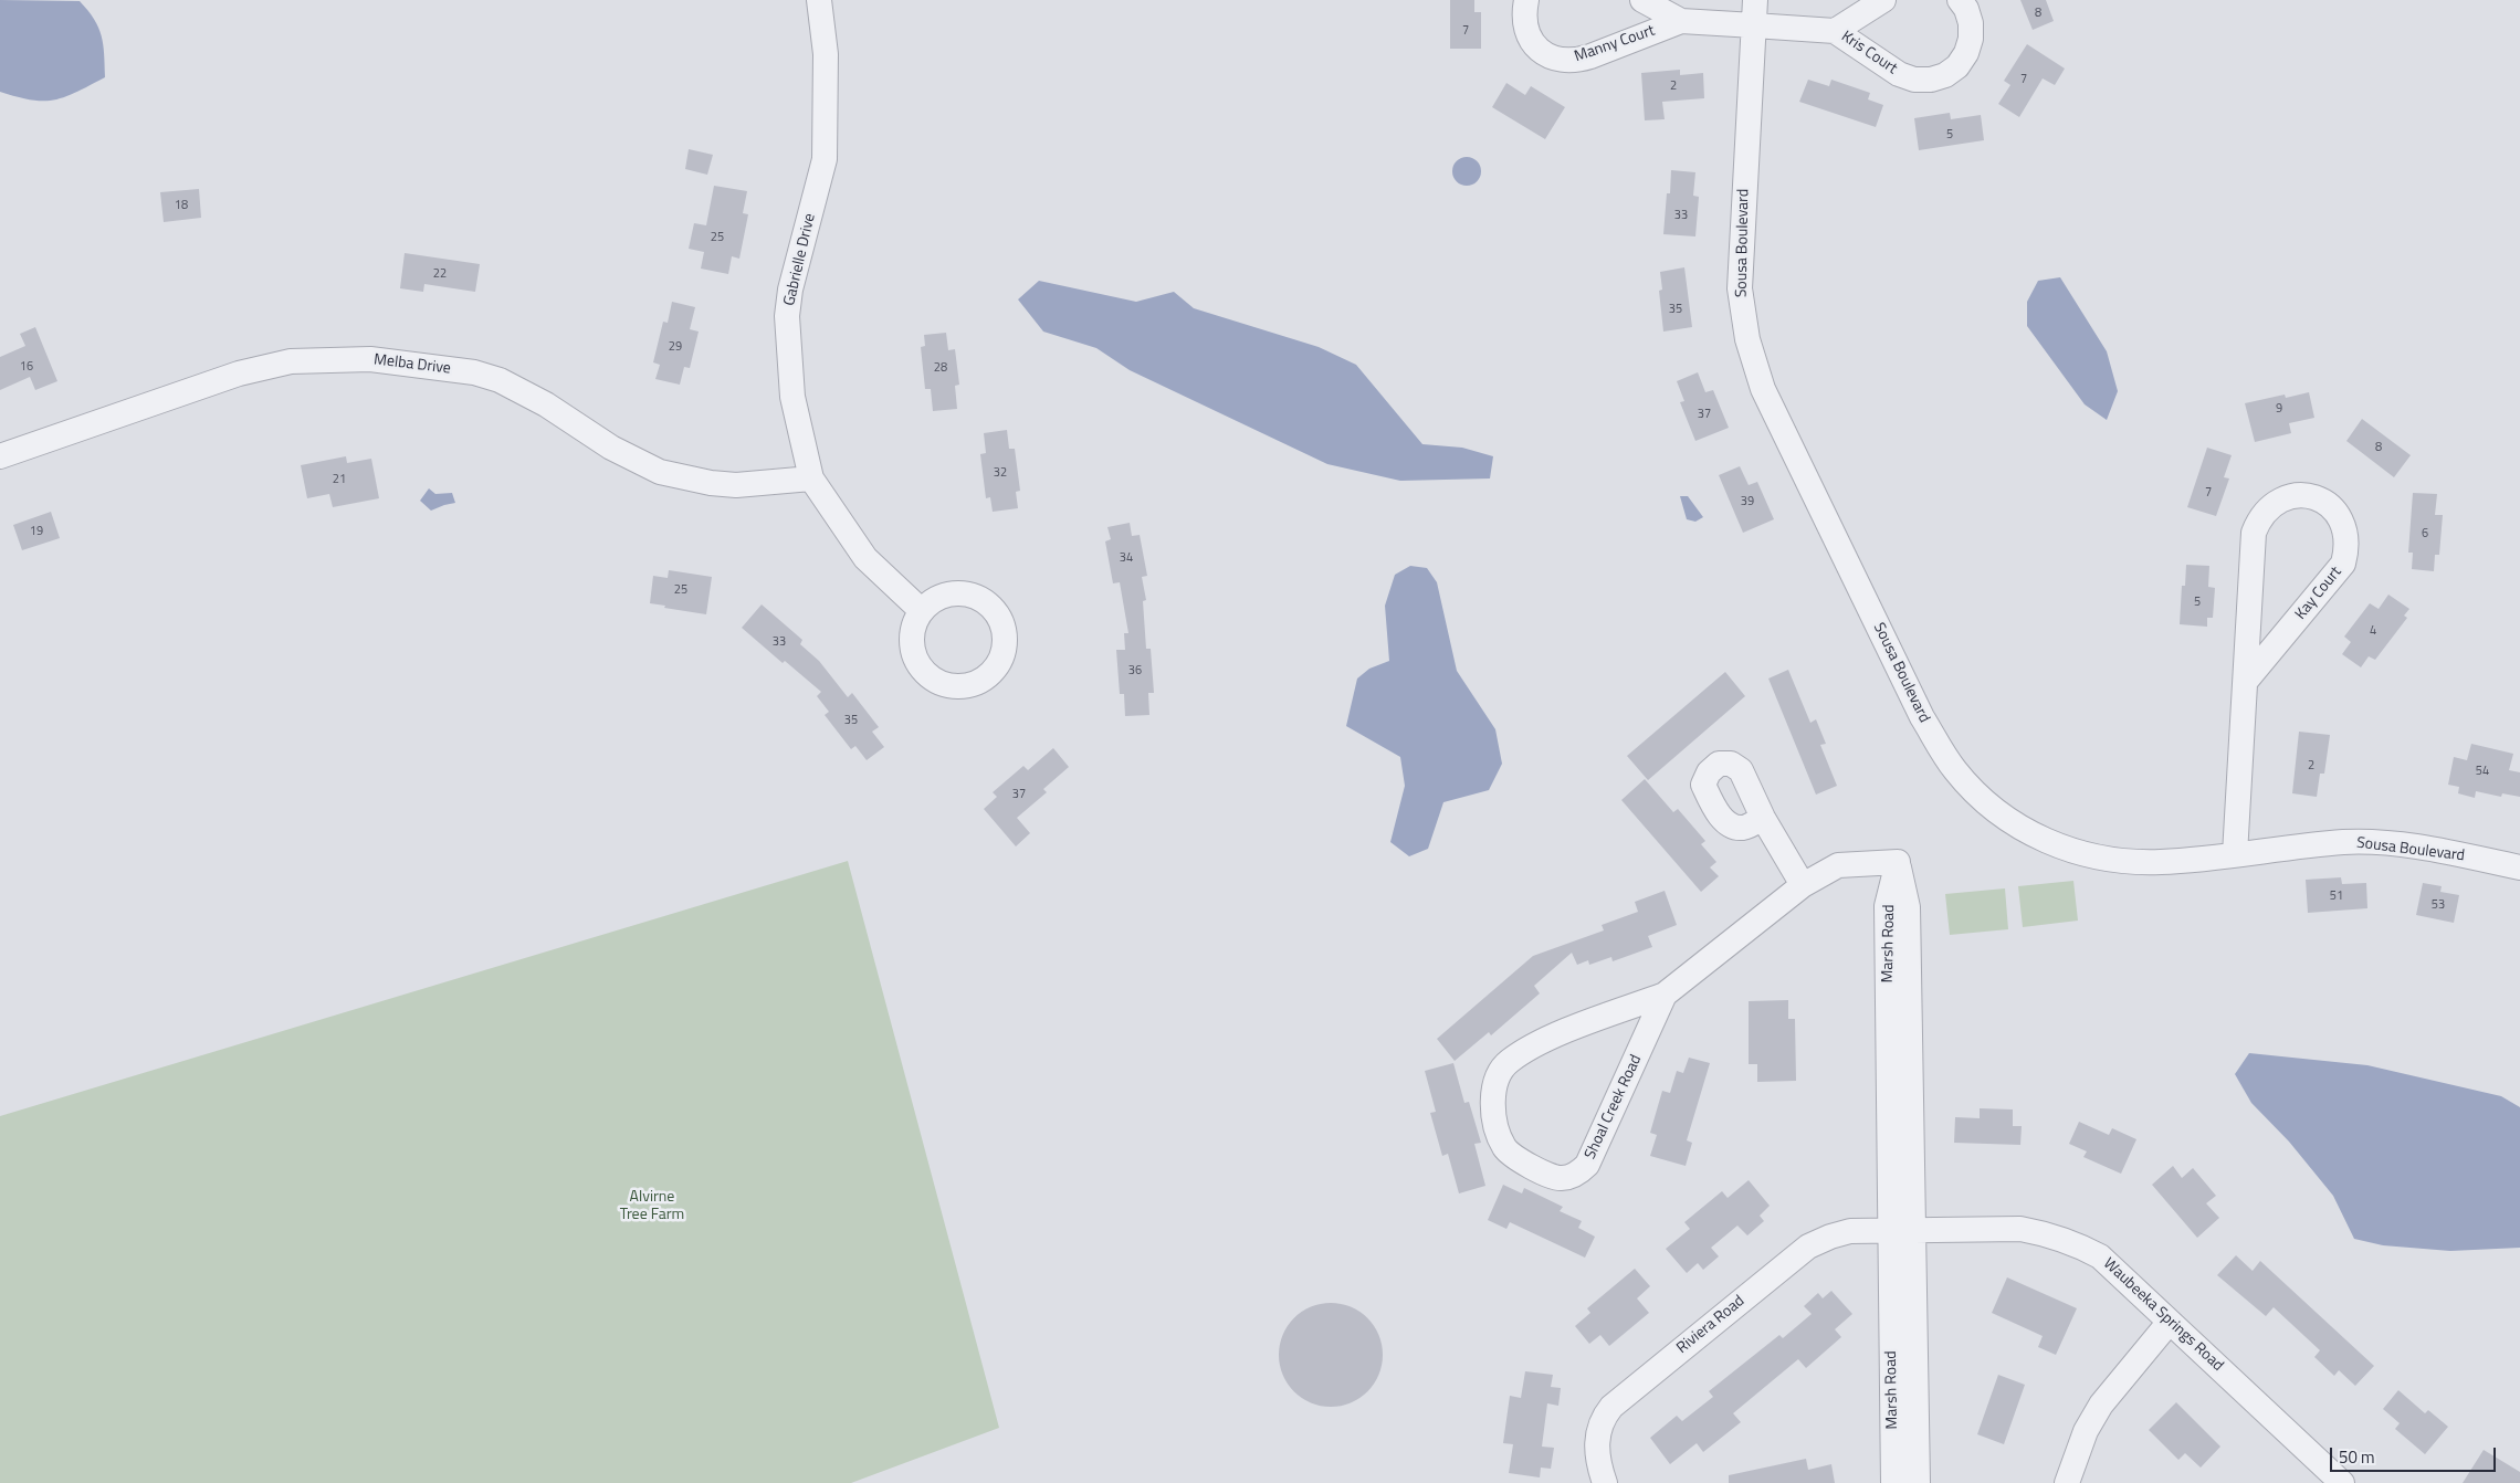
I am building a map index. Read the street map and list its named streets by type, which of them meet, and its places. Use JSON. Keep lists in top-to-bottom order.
{
  "streets": {
    "street": [
      "Manny Court",
      "Kris Court",
      "Sousa Boulevard",
      "Gabrielle Drive",
      "Melba Drive",
      "Kay Court",
      "Marsh Road",
      "Shoal Creek Road",
      "Waubeeka Springs Road",
      "Riviera Road"
    ]
  },
  "crossings": [
    ["Manny Court", "Kris Court"],
    ["Manny Court", "Sousa Boulevard"],
    ["Kris Court", "Sousa Boulevard"],
    ["Sousa Boulevard", "Kay Court"],
    ["Gabrielle Drive", "Melba Drive"],
    ["Marsh Road", "Shoal Creek Road"],
    ["Marsh Road", "Waubeeka Springs Road"],
    ["Marsh Road", "Riviera Road"],
    ["Waubeeka Springs Road", "Riviera Road"]
  ],
  "parks": ["Alvirne Tree Farm"],
  "house_numbers": [
    "8",
    "7",
    "7",
    "2",
    "5",
    "18",
    "33",
    "25",
    "22",
    "35",
    "29",
    "16",
    "28",
    "9",
    "37",
    "8",
    "32",
    "21",
    "7",
    "39",
    "19",
    "6",
    "34",
    "25",
    "5",
    "4",
    "33",
    "36",
    "35",
    "2",
    "54",
    "37",
    "51",
    "53"
  ],
  "scale_bar": "50 m"
}
